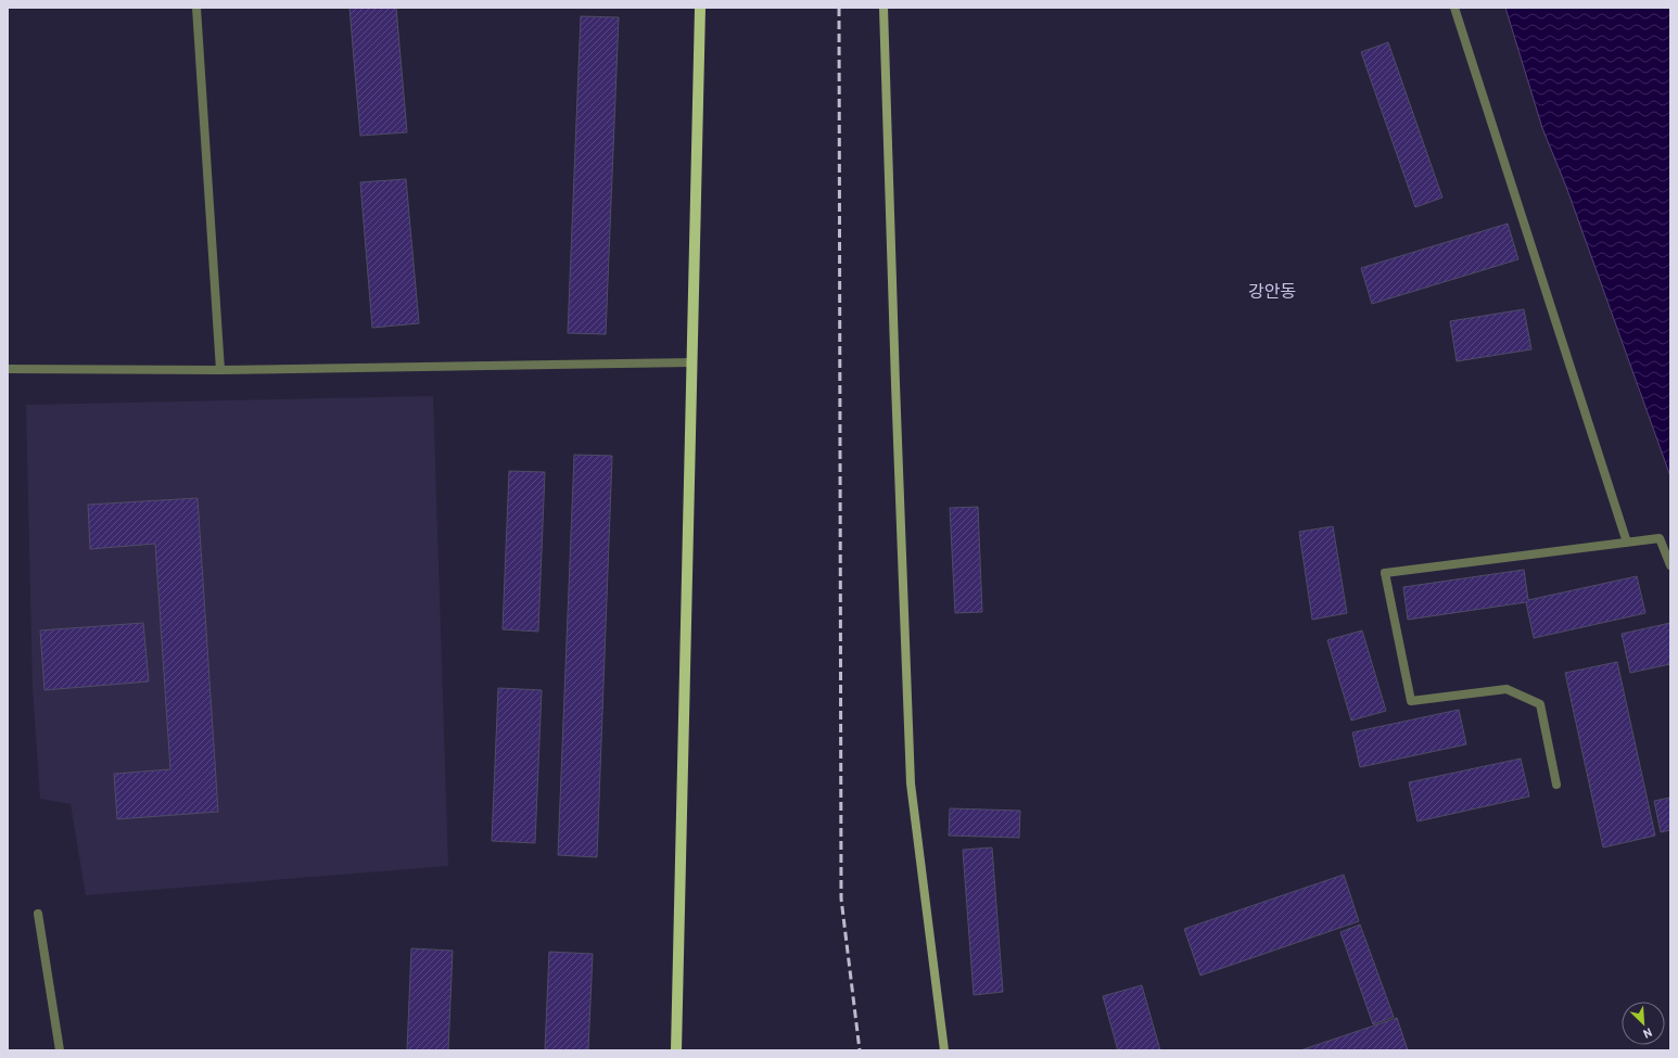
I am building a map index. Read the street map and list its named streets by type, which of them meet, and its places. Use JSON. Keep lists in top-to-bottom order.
{
  "districts": ["강안동"],
  "north": "bottom right"
}
